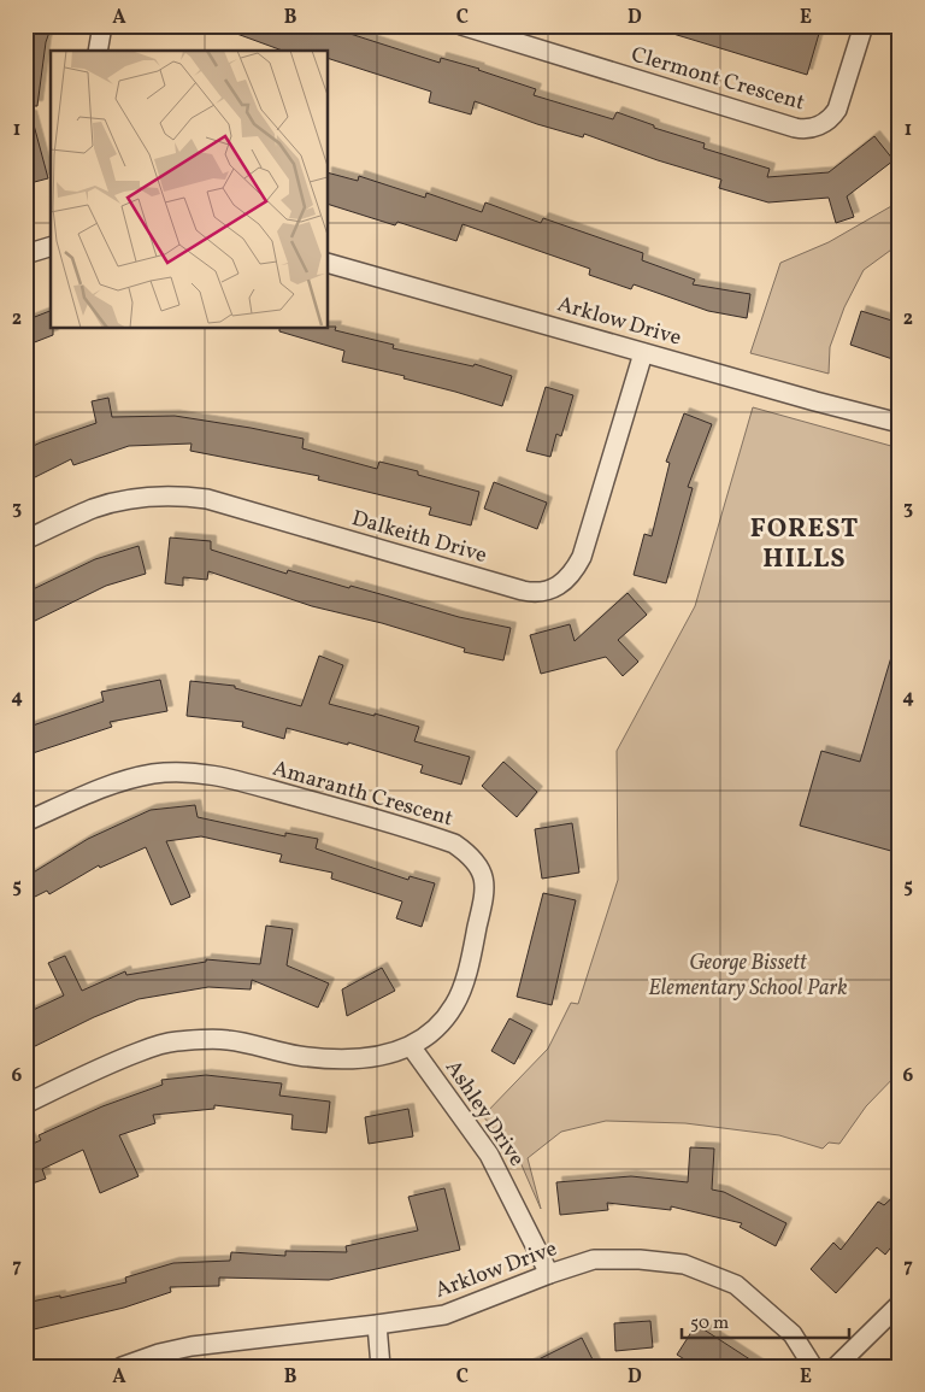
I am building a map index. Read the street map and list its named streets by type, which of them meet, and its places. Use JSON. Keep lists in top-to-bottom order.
{
  "streets": {
    "street": [
      "Clermont Crescent",
      "Arklow Drive",
      "Dalkeith Drive",
      "Amaranth Crescent",
      "Ashley Drive"
    ]
  },
  "crossings": [
    ["Arklow Drive", "Dalkeith Drive"],
    ["Arklow Drive", "Ashley Drive"],
    ["Amaranth Crescent", "Ashley Drive"]
  ],
  "districts": ["FOREST HILLS"],
  "parks": ["George Bissett Elementary School Park"],
  "scale_bar": "50 m",
  "grid": {
    "columns": [
      "A",
      "B",
      "C",
      "D",
      "E"
    ],
    "rows": [
      "1",
      "2",
      "3",
      "4",
      "5",
      "6",
      "7"
    ]
  }
}
